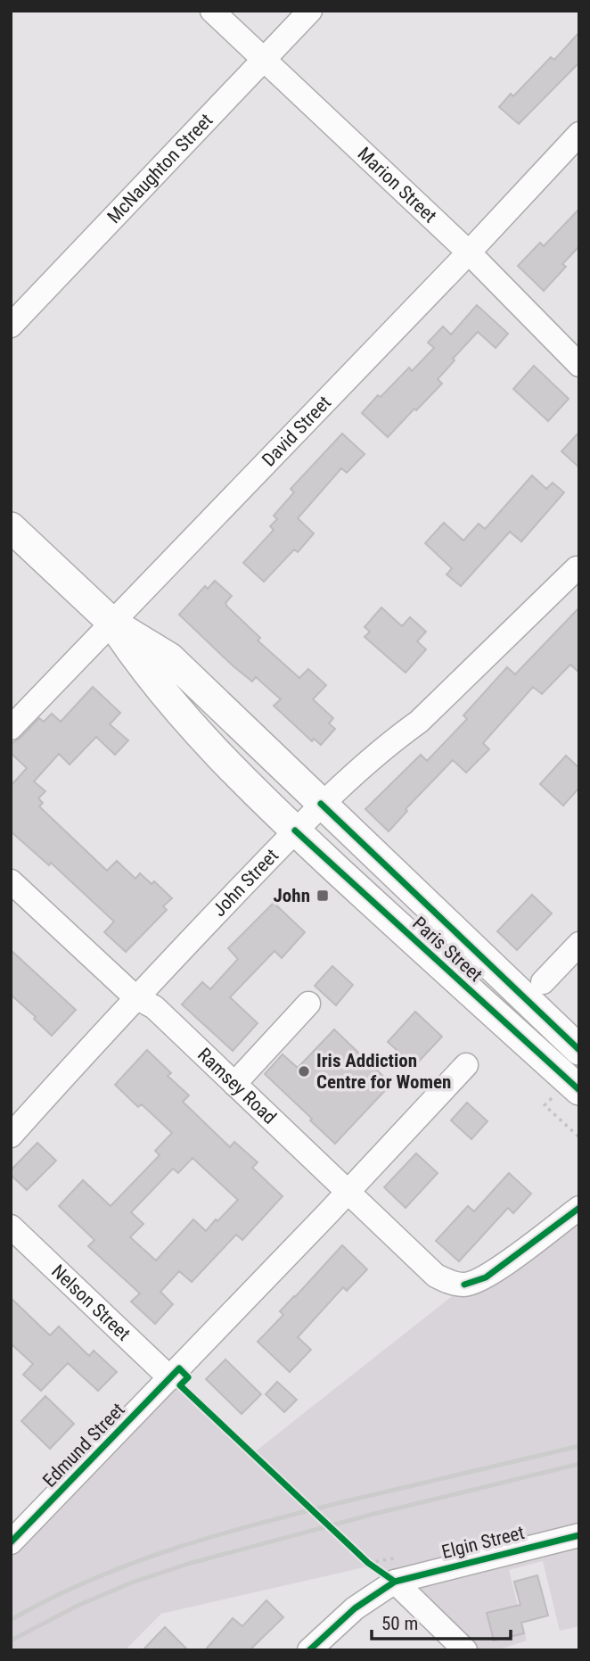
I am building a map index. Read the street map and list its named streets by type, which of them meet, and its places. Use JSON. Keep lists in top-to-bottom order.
{
  "streets": {
    "main road": ["Paris Street"],
    "street": [
      "McNaughton Street",
      "Marion Street",
      "David Street",
      "John Street",
      "Ramsey Road",
      "Nelson Street",
      "Edmund Street",
      "Elgin Street"
    ]
  },
  "crossings": [
    ["McNaughton Street", "Marion Street"],
    ["Marion Street", "David Street"],
    ["David Street", "Paris Street"],
    ["John Street", "Paris Street"],
    ["John Street", "Ramsey Road"],
    ["Ramsey Road", "Edmund Street"],
    ["Nelson Street", "Edmund Street"]
  ],
  "places": {
    "transit": ["John"],
    "other": ["Iris Addiction Centre for Women"]
  },
  "scale_bar": "50 m"
}
